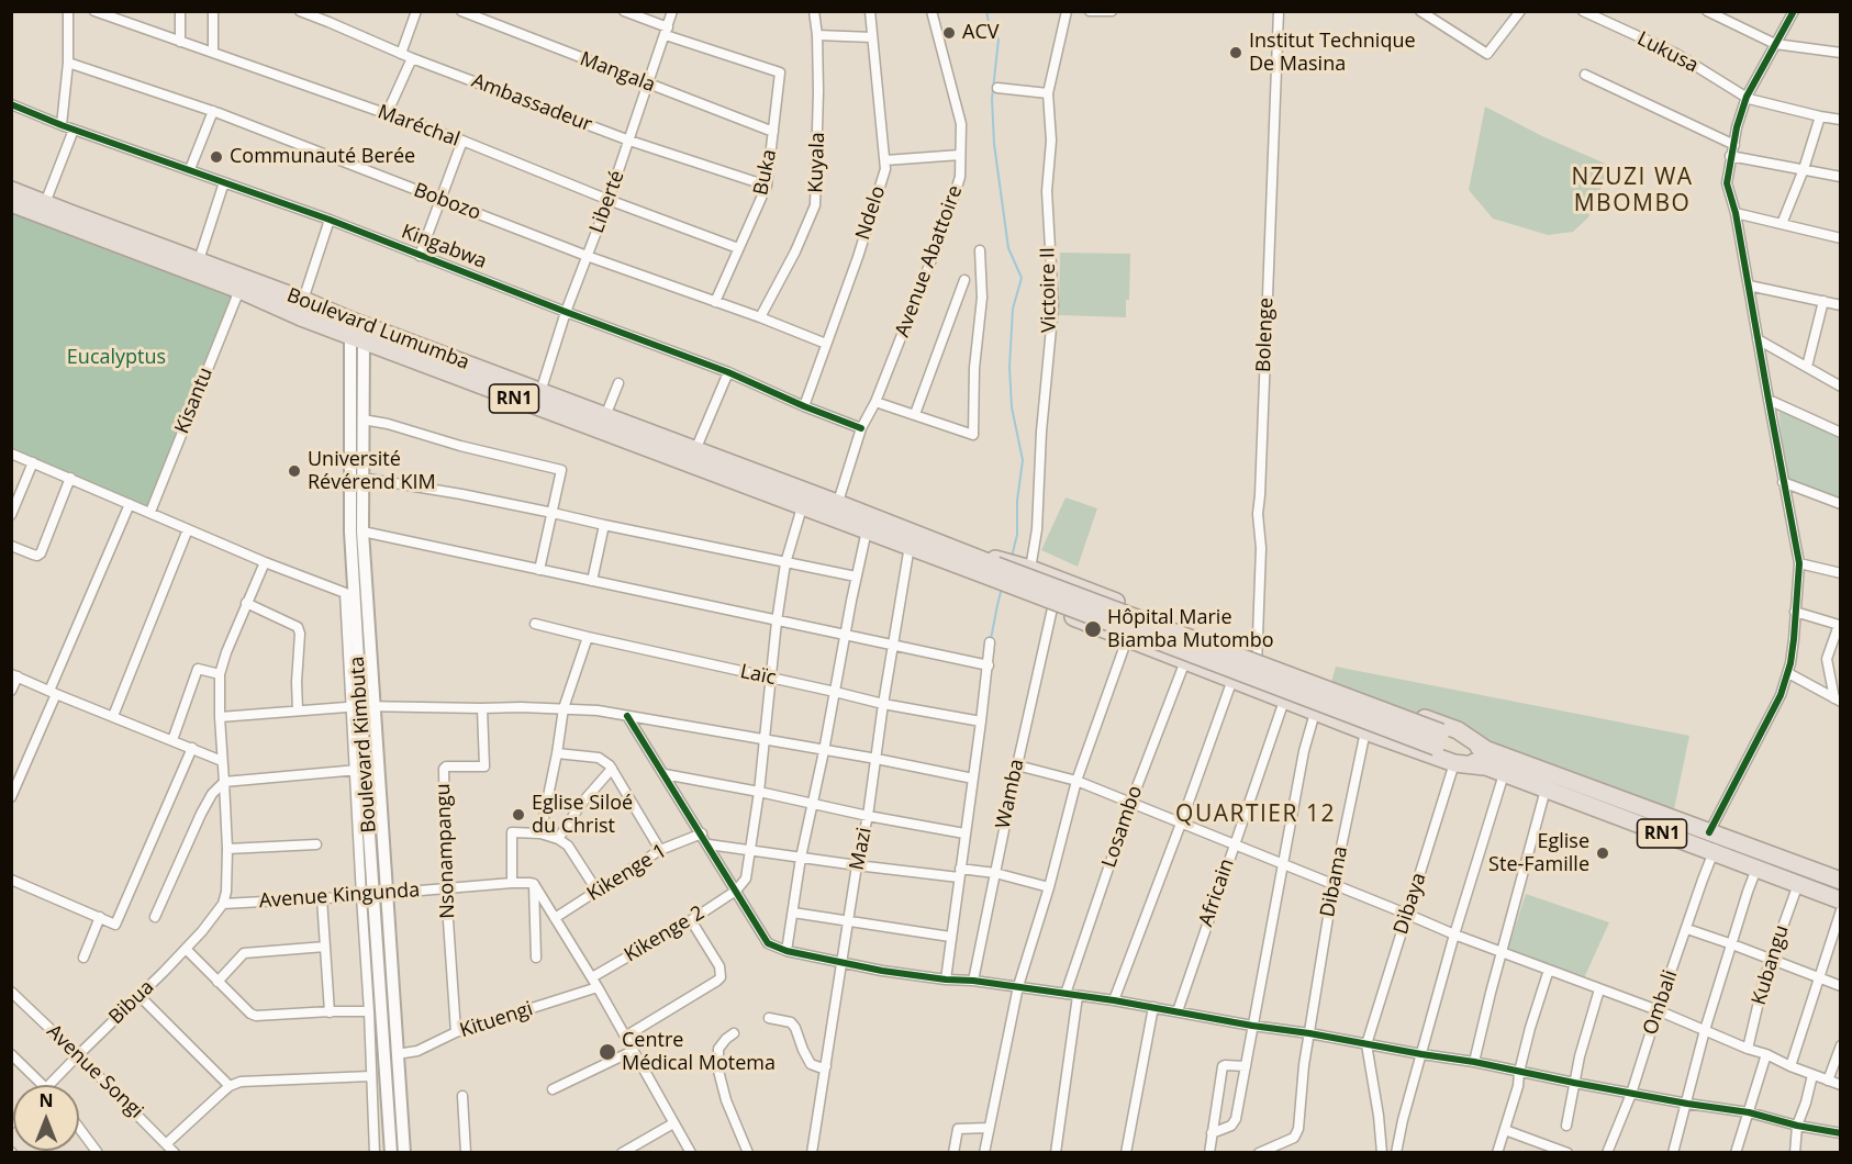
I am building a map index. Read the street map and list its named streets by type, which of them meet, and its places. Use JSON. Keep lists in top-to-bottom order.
{
  "streets": {
    "highway": ["Boulevard Lumumba", "RN1"],
    "street": [
      "Lukusa",
      "Mangala",
      "Ambassadeur",
      "Maréchal",
      "Kuyala",
      "Buka",
      "Bobozo",
      "Liberté",
      "Ndelo",
      "Kingabwa",
      "Avenue Abattoire",
      "Victoire II",
      "Bolenge",
      "Kisantu",
      "Laïc",
      "Boulevard Kimbuta",
      "Wamba",
      "Losambo",
      "Mazi",
      "Nsonampangu",
      "Kikenge 1",
      "Dibama",
      "Africain",
      "Avenue Kingunda",
      "Dibaya",
      "Kikenge 2",
      "Kubangu",
      "Bibua",
      "Ombali",
      "Kituengi",
      "Avenue Songi"
    ]
  },
  "crossings": [
    ["Lukusa", "Ombali"],
    ["Mangala", "Buka"],
    ["Mangala", "Liberté"],
    ["Ambassadeur", "Buka"],
    ["Ambassadeur", "Liberté"],
    ["Maréchal", "Buka"],
    ["Maréchal", "Liberté"],
    ["Kuyala", "Bobozo"],
    ["Buka", "Bobozo"],
    ["Buka", "Liberté"],
    ["Bobozo", "Liberté"],
    ["Bobozo", "Ndelo"],
    ["Liberté", "Kingabwa"],
    ["Liberté", "Boulevard Lumumba"],
    ["Ndelo", "Kingabwa"],
    ["Kingabwa", "Avenue Abattoire"],
    ["Avenue Abattoire", "Boulevard Lumumba"],
    ["Victoire II", "RN1"],
    ["Boulevard Lumumba", "Kisantu"],
    ["Boulevard Lumumba", "Boulevard Kimbuta"],
    ["Boulevard Lumumba", "Mazi"],
    ["Bolenge", "RN1"],
    ["RN1", "Wamba"],
    ["RN1", "Losambo"],
    ["RN1", "Dibama"],
    ["RN1", "Africain"],
    ["RN1", "Dibaya"],
    ["RN1", "Kubangu"],
    ["RN1", "Ombali"],
    ["Laïc", "Mazi"],
    ["Boulevard Kimbuta", "Avenue Kingunda"],
    ["Boulevard Kimbuta", "Kituengi"],
    ["Nsonampangu", "Avenue Kingunda"],
    ["Nsonampangu", "Kituengi"],
    ["Avenue Kingunda", "Bibua"],
    ["Bibua", "Avenue Songi"]
  ],
  "districts": ["NZUZI WA MBOMBO", "QUARTIER 12"],
  "parks": ["Eucalyptus"],
  "places": [
    "ACV",
    "Institut Technique De Masina",
    "Communauté Berée",
    "Université Révérend KIM",
    "Hôpital Marie Biamba Mutombo",
    "Eglise Siloé du Christ",
    "Eglise Ste-Famille",
    "Centre Médical Motema"
  ],
  "north": "top"
}
